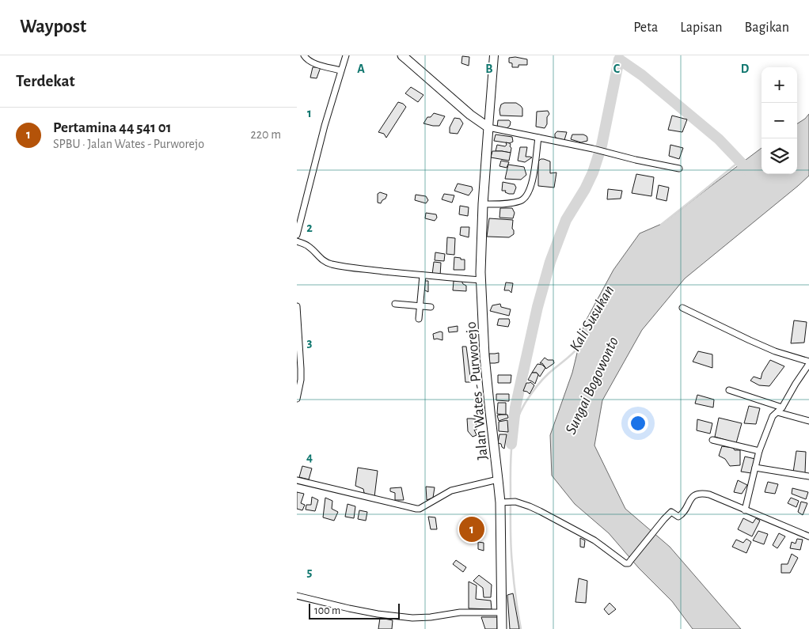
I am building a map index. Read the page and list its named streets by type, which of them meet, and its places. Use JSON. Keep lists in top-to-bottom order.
{
  "streets": {
    "highway": ["Jalan Wates - Purworejo"]
  },
  "water": ["Kali Susukan", "Sungai Bogowonto"],
  "scale_bar": "100 m",
  "page": {
    "header": "Waypost",
    "nav": ["Peta", "Lapisan", "Bagikan"],
    "heading": "Terdekat",
    "map_buttons": ["+", "−"],
    "list": [
      {
        "mark": "1",
        "name": "Pertamina 44 541 01",
        "note": "SPBU · Jalan Wates - Purworejo",
        "value": "220 m"
      }
    ],
    "pins": "1",
    "scale": "100 m"
  },
  "grid": {
    "columns": [
      "A",
      "B",
      "C",
      "D"
    ],
    "rows": [
      "1",
      "2",
      "3",
      "4",
      "5"
    ]
  }
}
